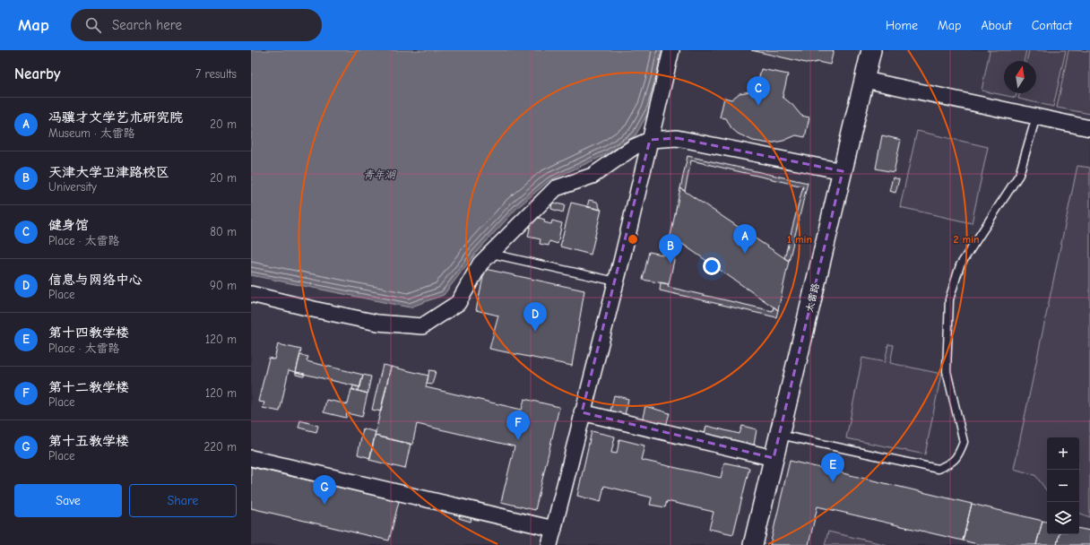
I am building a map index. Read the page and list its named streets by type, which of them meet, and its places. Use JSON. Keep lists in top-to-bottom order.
{
  "streets": {
    "street": ["太雷路"]
  },
  "water": ["青年湖"],
  "north": "top",
  "page": {
    "header": "Map",
    "search": "Search here",
    "nav": [
      "Home",
      "Map",
      "About",
      "Contact"
    ],
    "heading": ["Nearby", "7 results"],
    "pins": [
      "C",
      "A",
      "B",
      "D",
      "F",
      "E",
      "G"
    ],
    "list": [
      {
        "mark": "A",
        "name": "冯骥才文学艺术研究院",
        "note": "Museum · 太雷路",
        "value": "20 m"
      },
      {
        "mark": "B",
        "name": "天津大学卫津路校区",
        "note": "University",
        "value": "20 m"
      },
      {
        "mark": "C",
        "name": "健身馆",
        "note": "Place · 太雷路",
        "value": "80 m"
      },
      {
        "mark": "D",
        "name": "信息与网络中心",
        "note": "Place",
        "value": "90 m"
      },
      {
        "mark": "E",
        "name": "第十四教学楼",
        "note": "Place · 太雷路",
        "value": "120 m"
      },
      {
        "mark": "F",
        "name": "第十二教学楼",
        "note": "Place",
        "value": "120 m"
      },
      {
        "mark": "G",
        "name": "第十五教学楼",
        "note": "Place",
        "value": "220 m"
      }
    ],
    "map_buttons": ["+", "−"],
    "buttons": ["Save", "Share"]
  },
  "rings": ["1 min", "2 min"]
}
